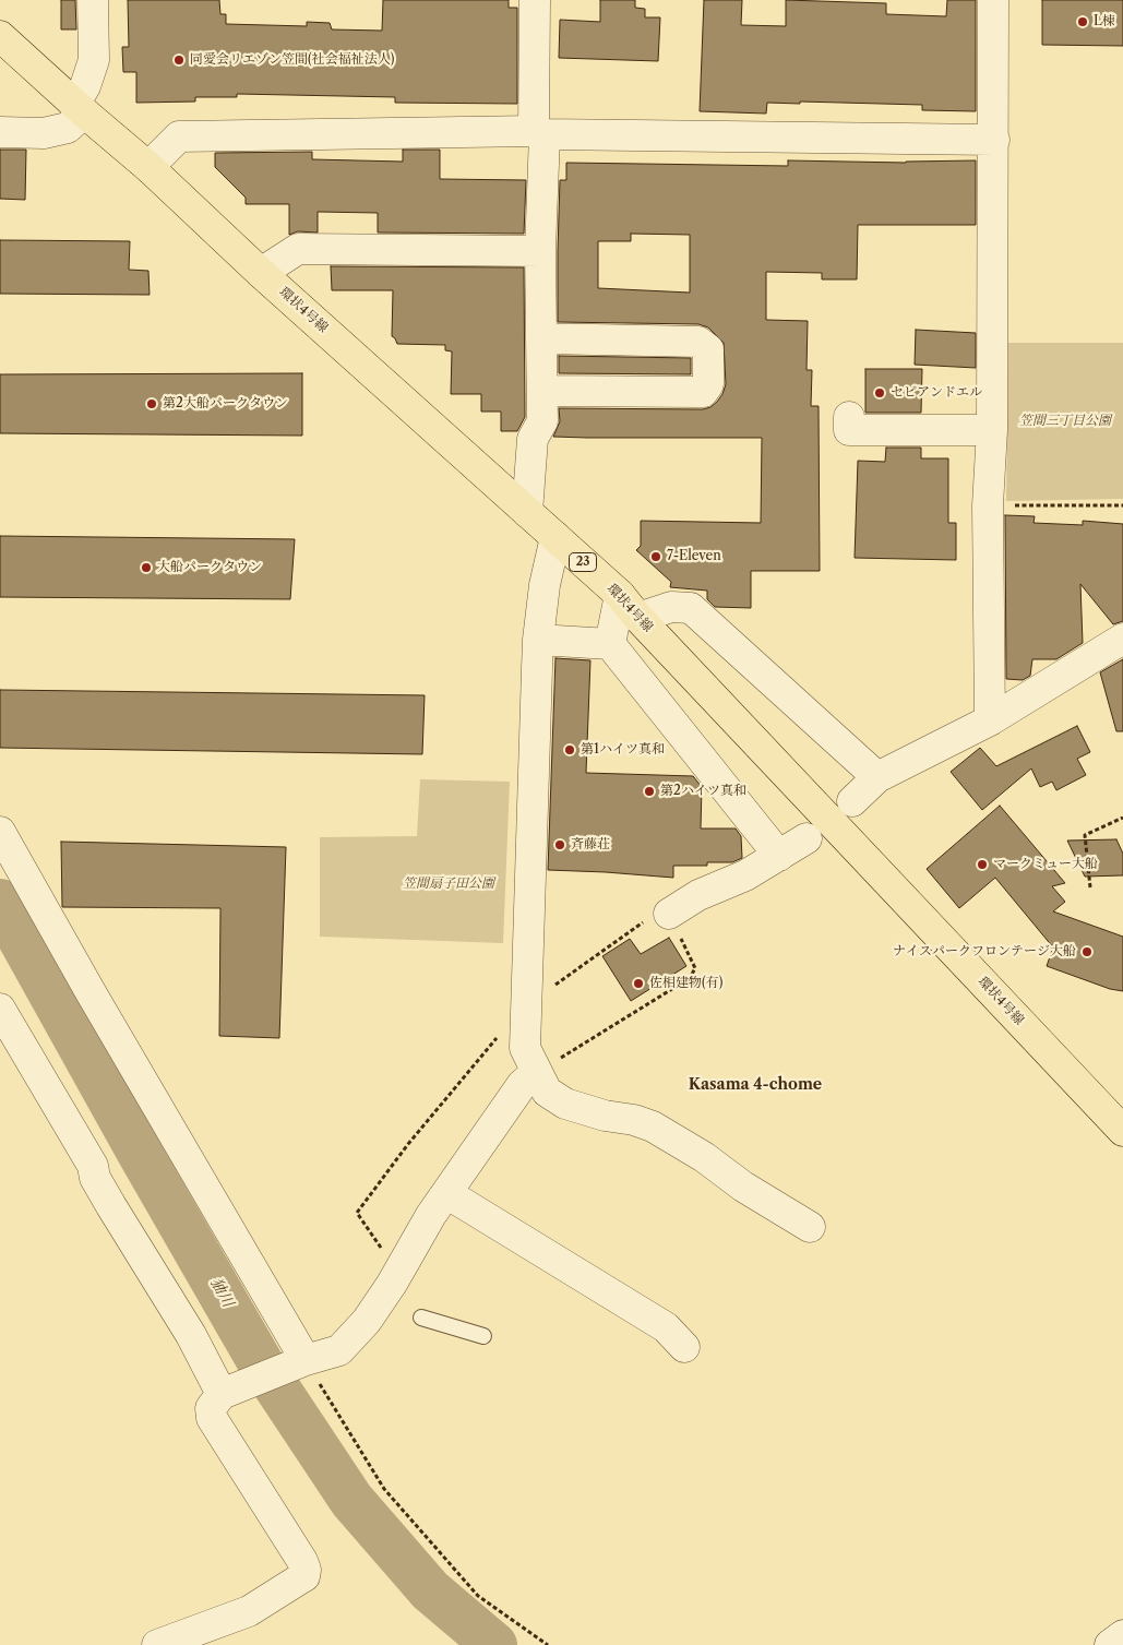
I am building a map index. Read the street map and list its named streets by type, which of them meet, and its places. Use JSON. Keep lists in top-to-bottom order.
{
  "streets": {
    "main road": ["環状4号線", "23"]
  },
  "districts": ["Kasama 4-chome"],
  "water": ["㹨川"],
  "parks": ["笠間三丁目公園", "笠間扇子田公園"],
  "places": [
    "L棟",
    "同愛会リエゾン笠間(社会福祉法人)",
    "セピアンドエル",
    "第2大船パークタウン",
    "7-Eleven",
    "大船パークタウン",
    "第1ハイツ真和",
    "第2ハイツ真和",
    "斉藤荘",
    "マークミュー大船",
    "ナイスパークフロンテージ大船",
    "佐相建物(有)"
  ]
}
